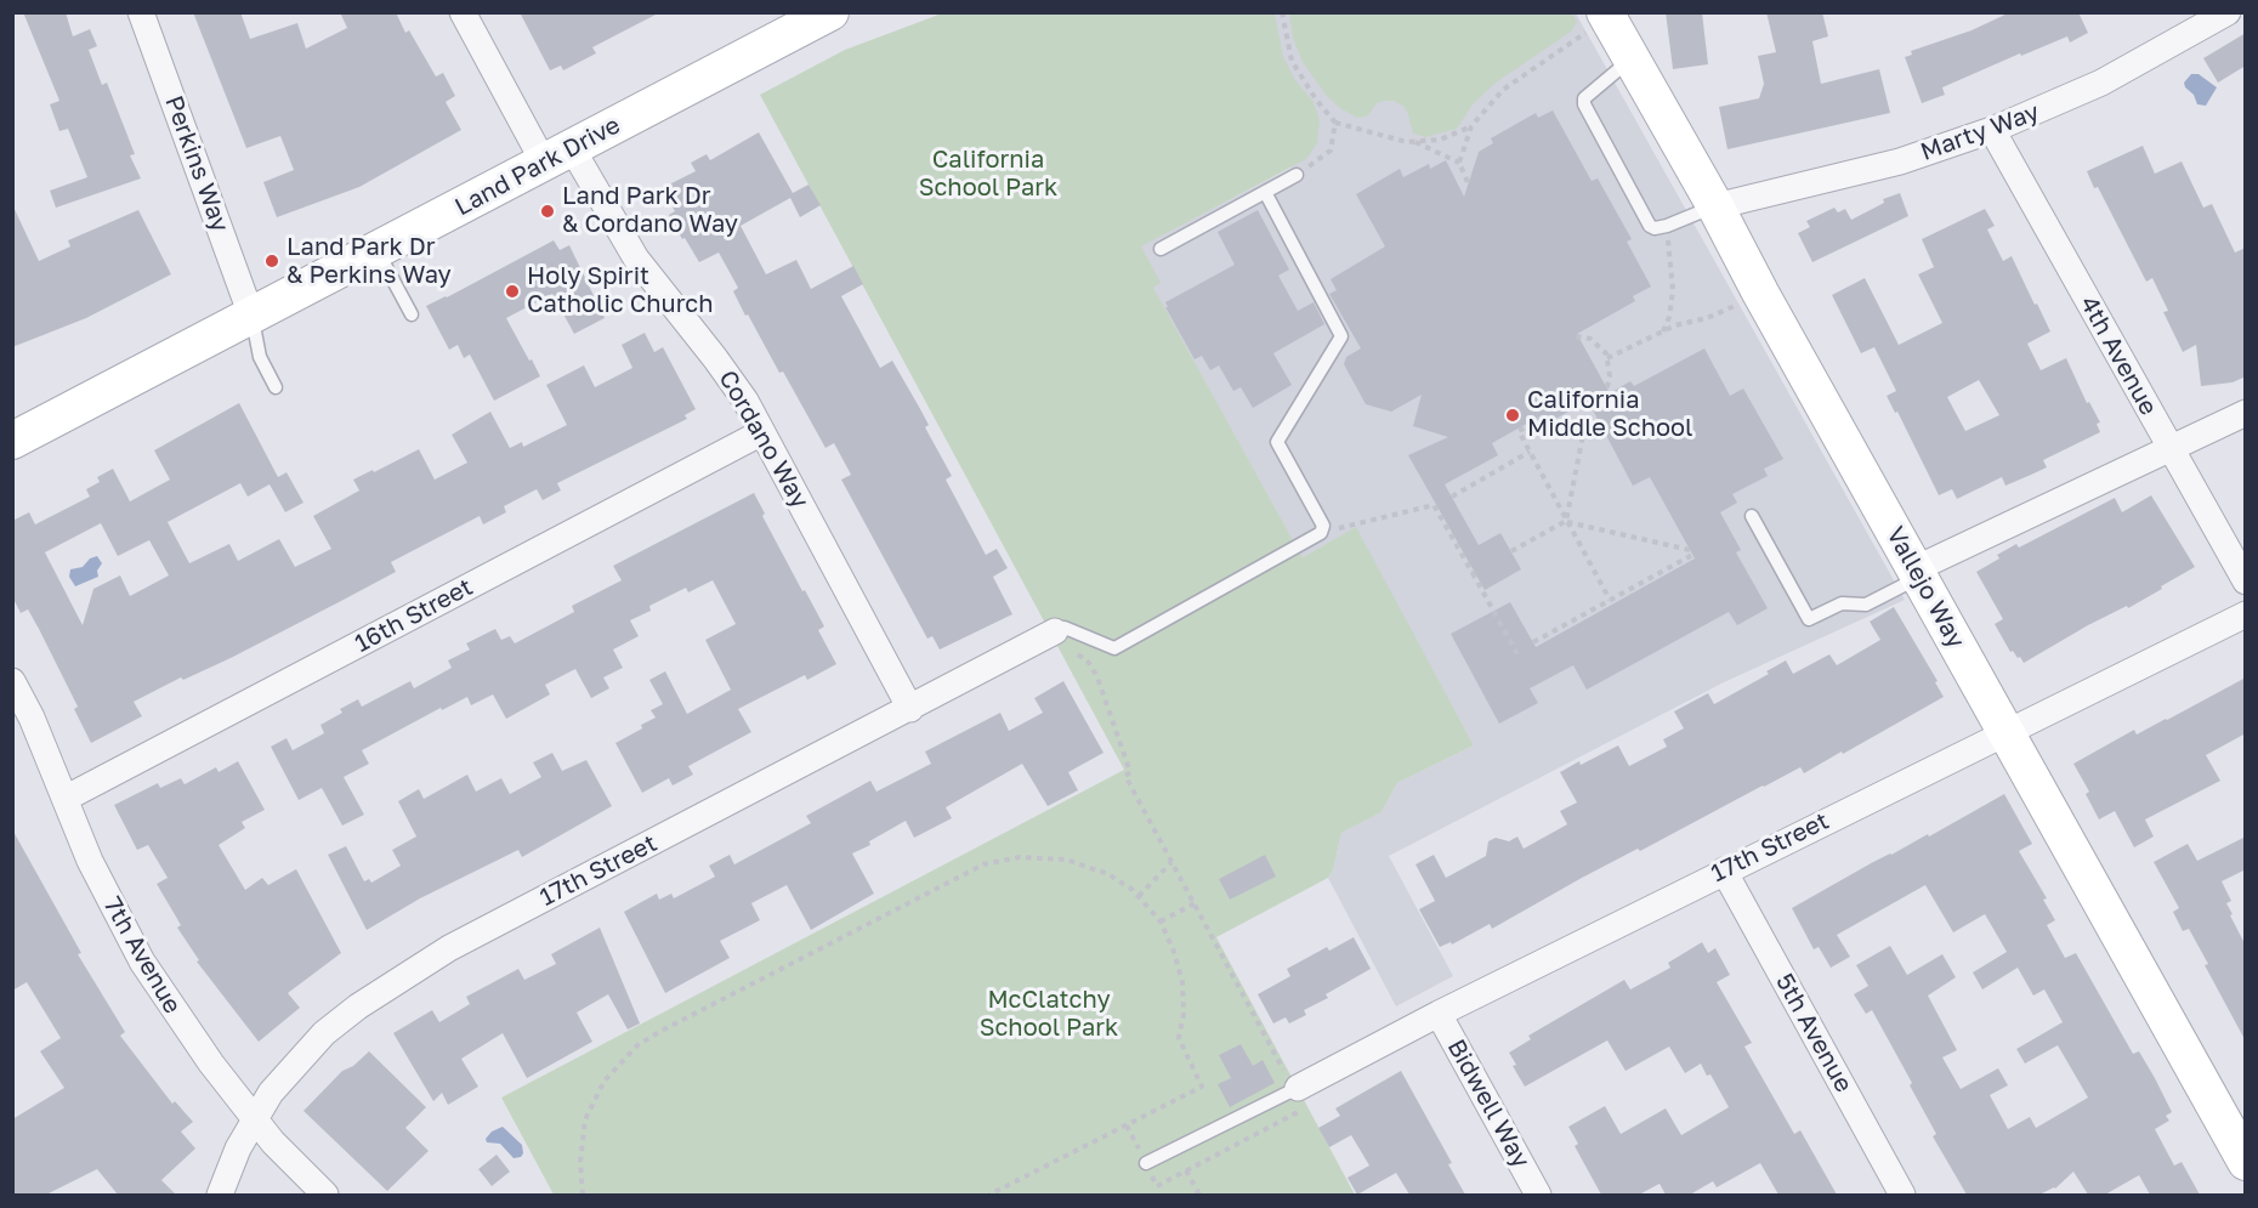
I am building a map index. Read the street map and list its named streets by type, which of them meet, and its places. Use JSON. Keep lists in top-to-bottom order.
{
  "streets": {
    "street": [
      "Marty Way",
      "Perkins Way",
      "Land Park Drive",
      "4th Avenue",
      "Cordano Way",
      "Vallejo Way",
      "16th Street",
      "17th Street",
      "7th Avenue",
      "5th Avenue",
      "Bidwell Way"
    ]
  },
  "crossings": [
    ["Marty Way", "4th Avenue"],
    ["Marty Way", "Vallejo Way"],
    ["Perkins Way", "Land Park Drive"],
    ["Land Park Drive", "Cordano Way"],
    ["Cordano Way", "16th Street"],
    ["Cordano Way", "17th Street"],
    ["Vallejo Way", "17th Street"],
    ["16th Street", "7th Avenue"],
    ["17th Street", "7th Avenue"],
    ["17th Street", "5th Avenue"],
    ["17th Street", "Bidwell Way"]
  ],
  "parks": ["California School Park", "McClatchy School Park"],
  "places": [
    "Land Park Dr & Cordano Way",
    "Land Park Dr & Perkins Way",
    "Holy Spirit Catholic Church",
    "California Middle School"
  ]
}
